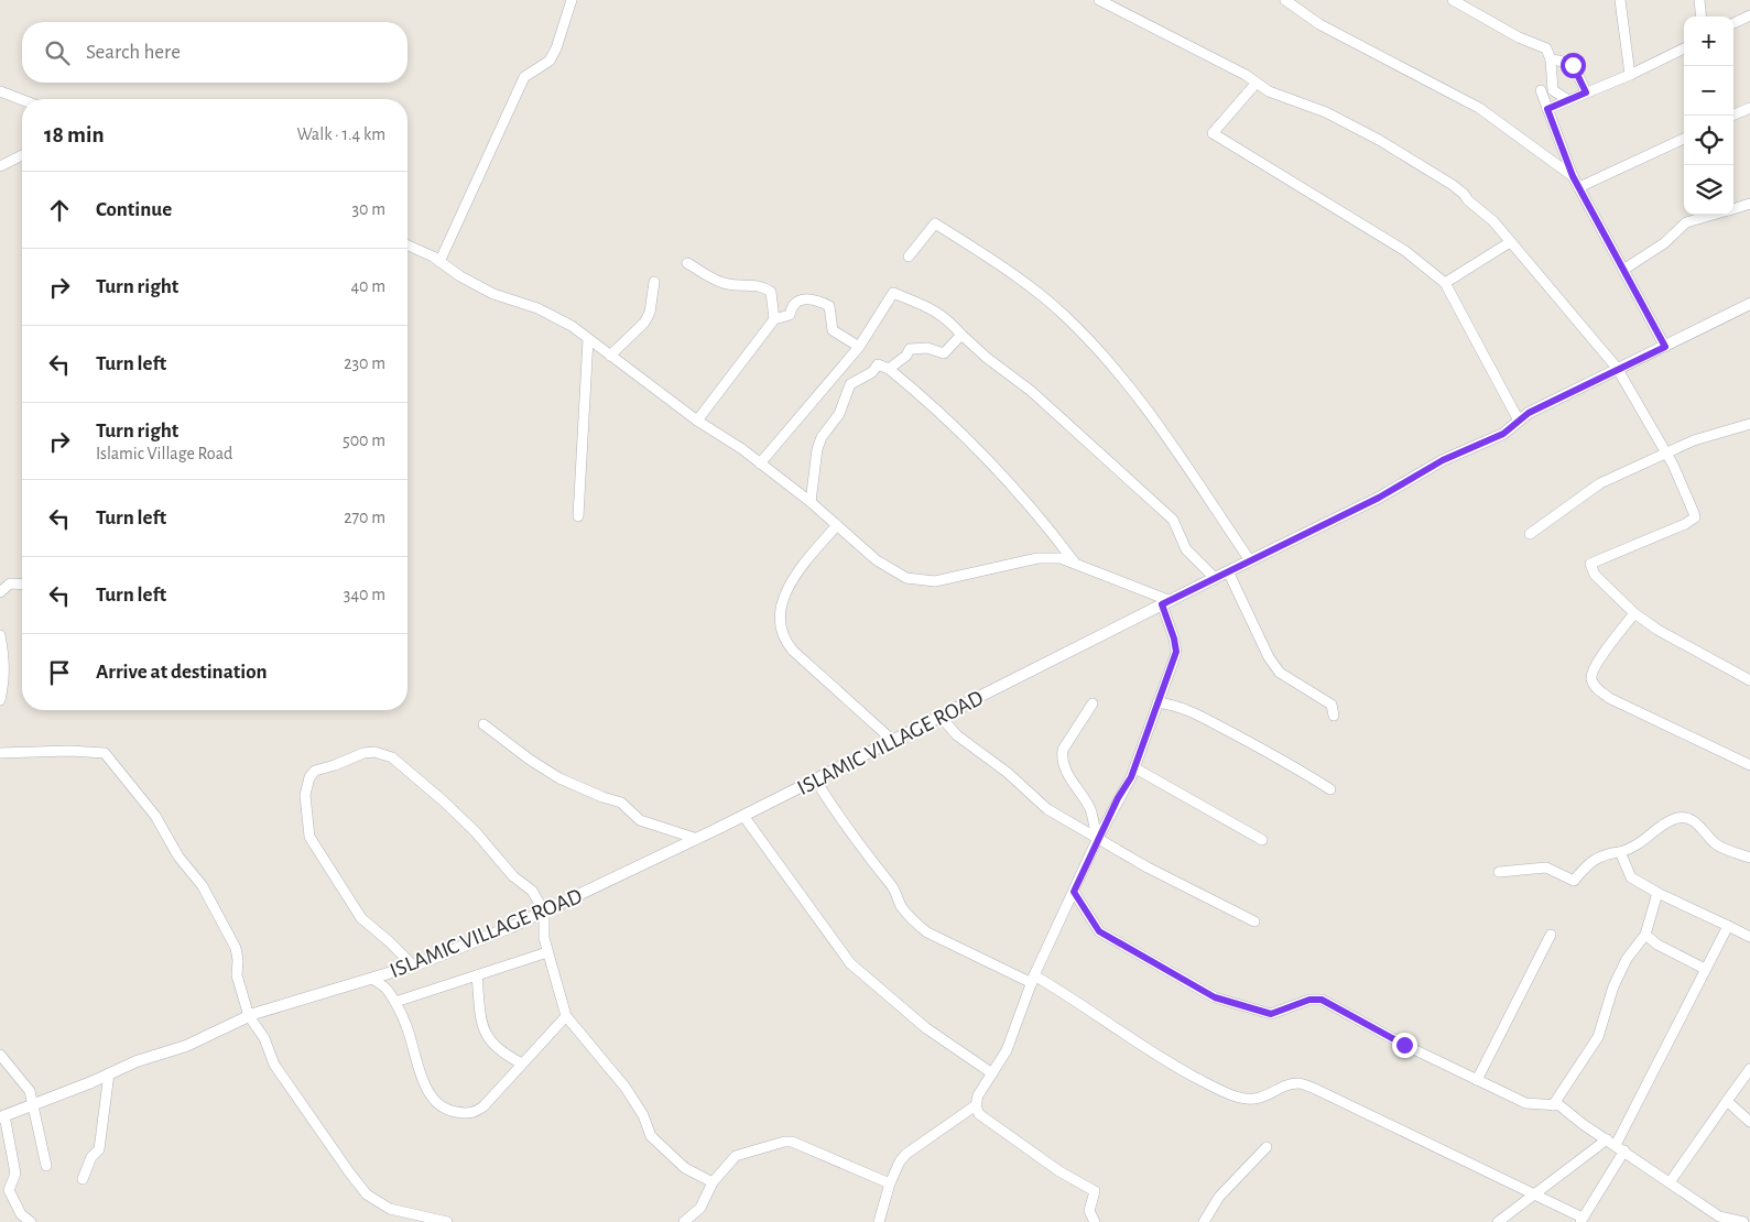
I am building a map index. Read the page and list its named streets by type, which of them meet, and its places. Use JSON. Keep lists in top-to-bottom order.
{
  "streets": {
    "street": ["ISLAMIC VILLAGE ROAD"]
  },
  "page": {
    "map_buttons": ["+", "−"],
    "search": "Search here",
    "heading": ["18 min", "Walk · 1.4 km"],
    "list": [
      ["Continue", "30 m"],
      ["Turn right", "40 m"],
      ["Turn left", "230 m"],
      ["Turn right", "Islamic Village Road", "500 m"],
      ["Turn left", "270 m"],
      ["Turn left", "340 m"],
      "Arrive at destination"
    ]
  }
}
